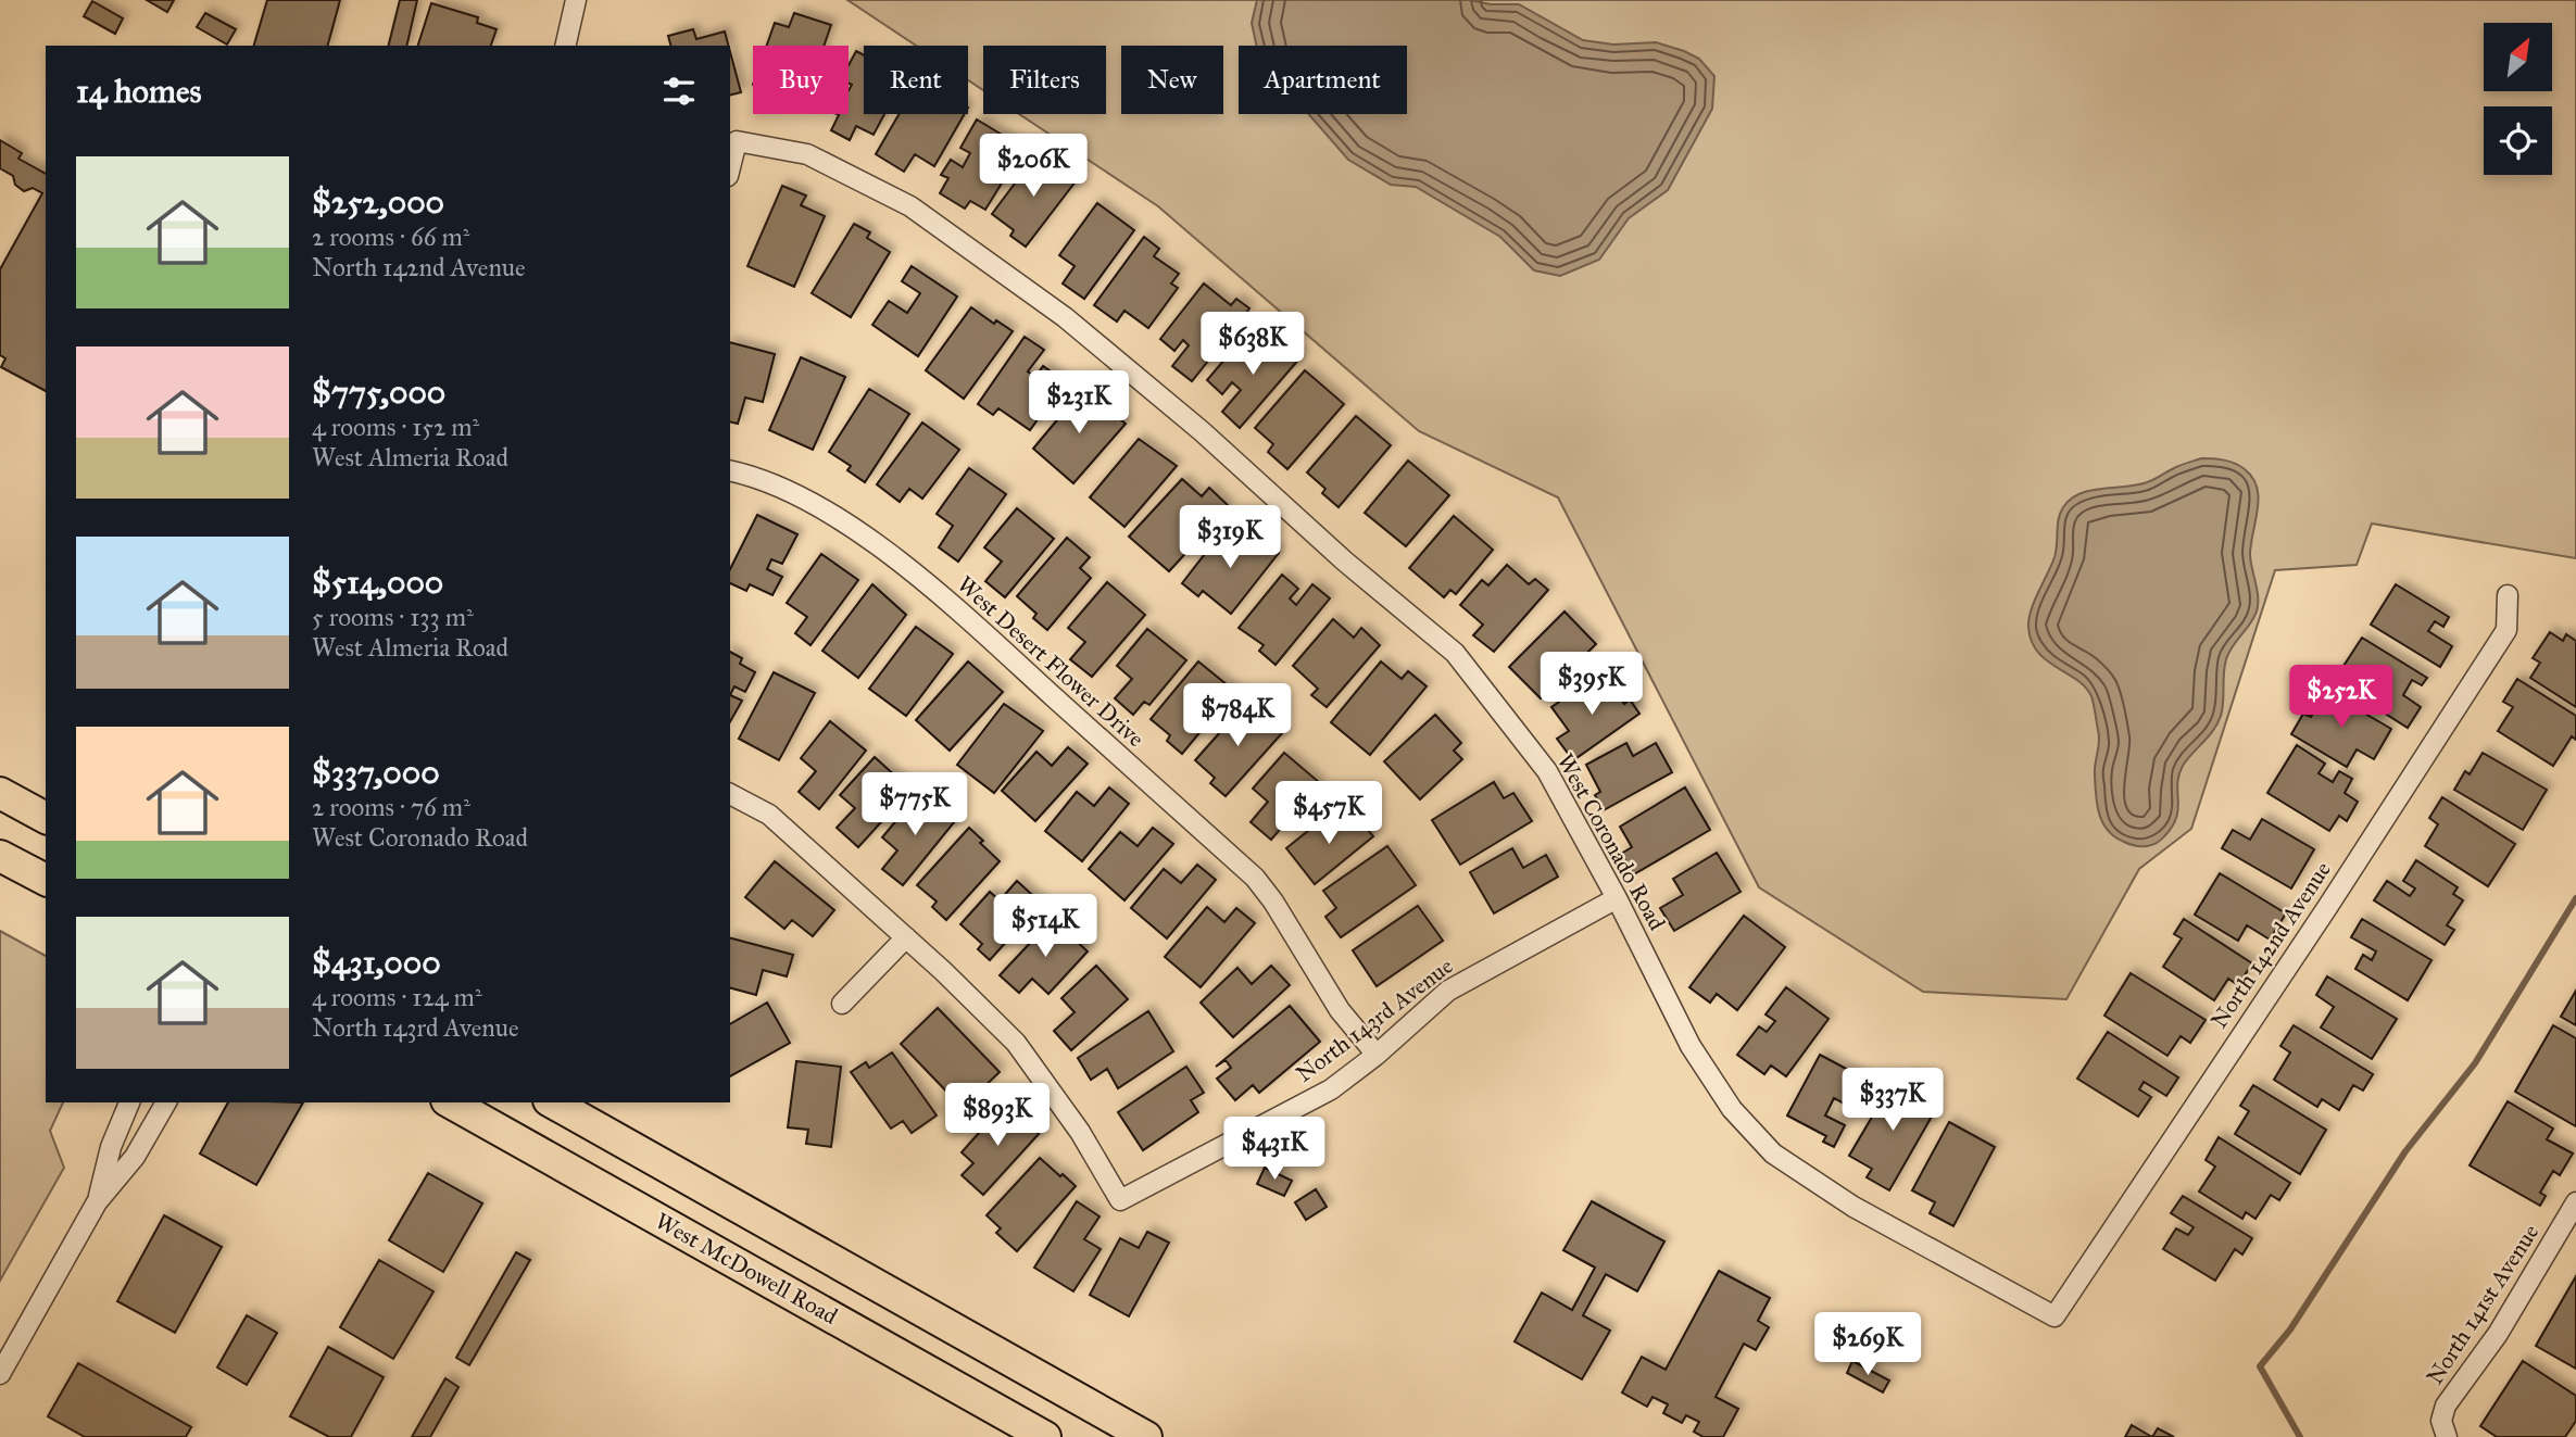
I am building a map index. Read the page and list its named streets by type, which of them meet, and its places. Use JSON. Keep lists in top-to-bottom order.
{
  "streets": {
    "main road": ["West McDowell Road"],
    "street": [
      "West Desert Flower Drive",
      "West Coronado Road",
      "North 142nd Avenue",
      "North 143rd Avenue",
      "North 141st Avenue"
    ]
  },
  "crossings": [
    ["West Desert Flower Drive", "North 143rd Avenue"],
    ["West Coronado Road", "North 142nd Avenue"],
    ["West Coronado Road", "North 143rd Avenue"]
  ],
  "north": "top right",
  "page": {
    "chip": [
      "Buy",
      "Rent",
      "Filters",
      "New",
      "Apartment"
    ],
    "heading": "14 homes",
    "price": [
      "$206K",
      "$638K",
      "$231K",
      "$319K",
      "$395K",
      "$252K",
      "$784K",
      "$775K",
      "$457K",
      "$514K",
      "$337K",
      "$893K",
      "$431K",
      "$269K"
    ],
    "list": [
      {
        "name": "$252,000",
        "note": "2 rooms · 66 m² · North 142nd Avenue"
      },
      {
        "name": "$775,000",
        "note": "4 rooms · 152 m² · West Almeria Road"
      },
      {
        "name": "$514,000",
        "note": "5 rooms · 133 m² · West Almeria Road"
      },
      {
        "name": "$337,000",
        "note": "2 rooms · 76 m² · West Coronado Road"
      },
      {
        "name": "$431,000",
        "note": "4 rooms · 124 m² · North 143rd Avenue"
      }
    ]
  }
}
